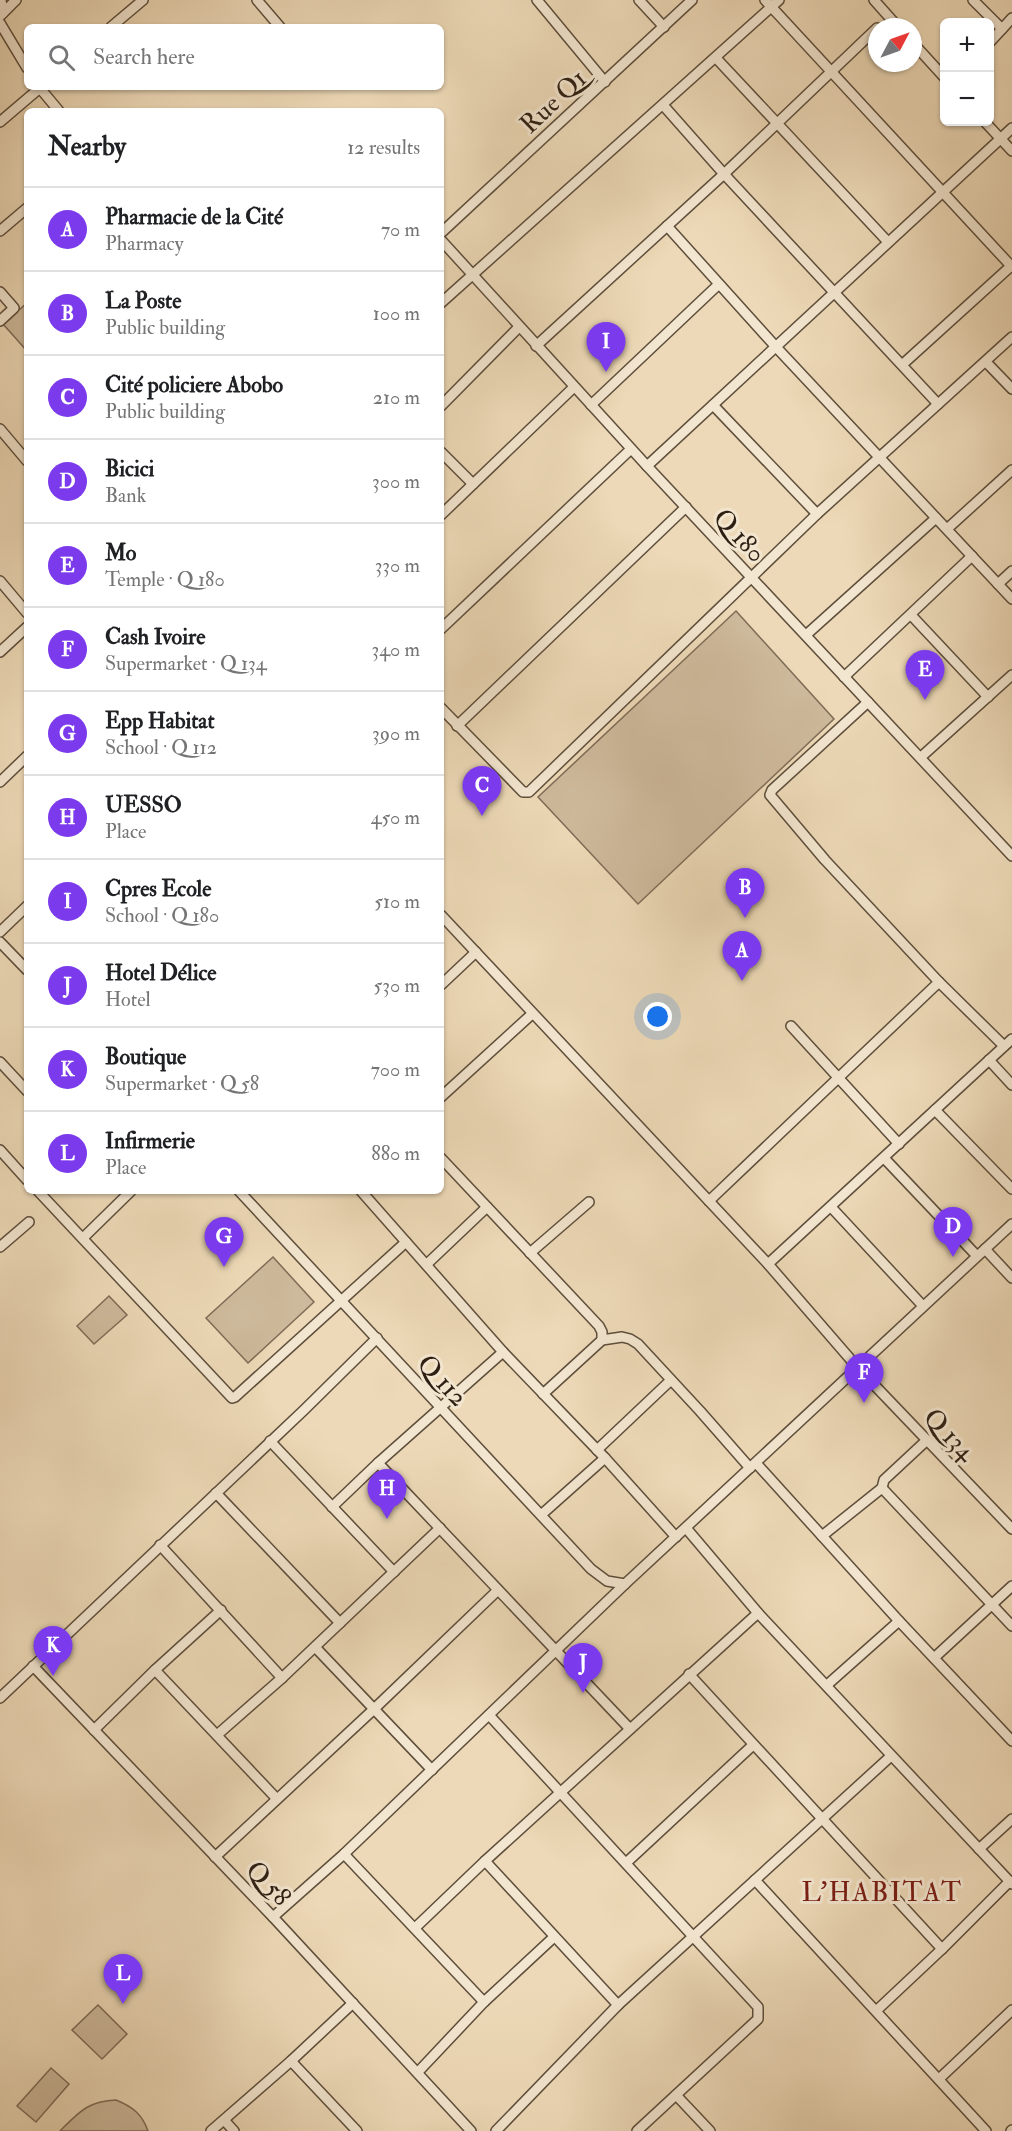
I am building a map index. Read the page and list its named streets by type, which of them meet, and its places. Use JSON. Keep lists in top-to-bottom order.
{
  "streets": {
    "street": [
      "Rue Q1",
      "Q 180",
      "Q 112",
      "Q 134",
      "Q 58"
    ]
  },
  "districts": ["L’HABITAT"],
  "north": "top right",
  "page": {
    "map_buttons": ["+", "−"],
    "search": "Search here",
    "heading": ["Nearby", "12 results"],
    "list": [
      {
        "mark": "A",
        "name": "Pharmacie de la Cité",
        "note": "Pharmacy",
        "value": "70 m"
      },
      {
        "mark": "B",
        "name": "La Poste",
        "note": "Public building",
        "value": "100 m"
      },
      {
        "mark": "C",
        "name": "Cité policiere Abobo",
        "note": "Public building",
        "value": "210 m"
      },
      {
        "mark": "D",
        "name": "Bicici",
        "note": "Bank",
        "value": "300 m"
      },
      {
        "mark": "E",
        "name": "Mo",
        "note": "Temple · Q 180",
        "value": "330 m"
      },
      {
        "mark": "F",
        "name": "Cash Ivoire",
        "note": "Supermarket · Q 134",
        "value": "340 m"
      },
      {
        "mark": "G",
        "name": "Epp Habitat",
        "note": "School · Q 112",
        "value": "390 m"
      },
      {
        "mark": "H",
        "name": "UESSO",
        "note": "Place",
        "value": "450 m"
      },
      {
        "mark": "I",
        "name": "Cpres Ecole",
        "note": "School · Q 180",
        "value": "510 m"
      },
      {
        "mark": "J",
        "name": "Hotel Délice",
        "note": "Hotel",
        "value": "530 m"
      },
      {
        "mark": "K",
        "name": "Boutique",
        "note": "Supermarket · Q 58",
        "value": "700 m"
      },
      {
        "mark": "L",
        "name": "Infirmerie",
        "note": "Place",
        "value": "880 m"
      }
    ],
    "pins": [
      "I",
      "E",
      "C",
      "B",
      "A",
      "D",
      "G",
      "F",
      "H",
      "K",
      "J",
      "L"
    ]
  }
}
